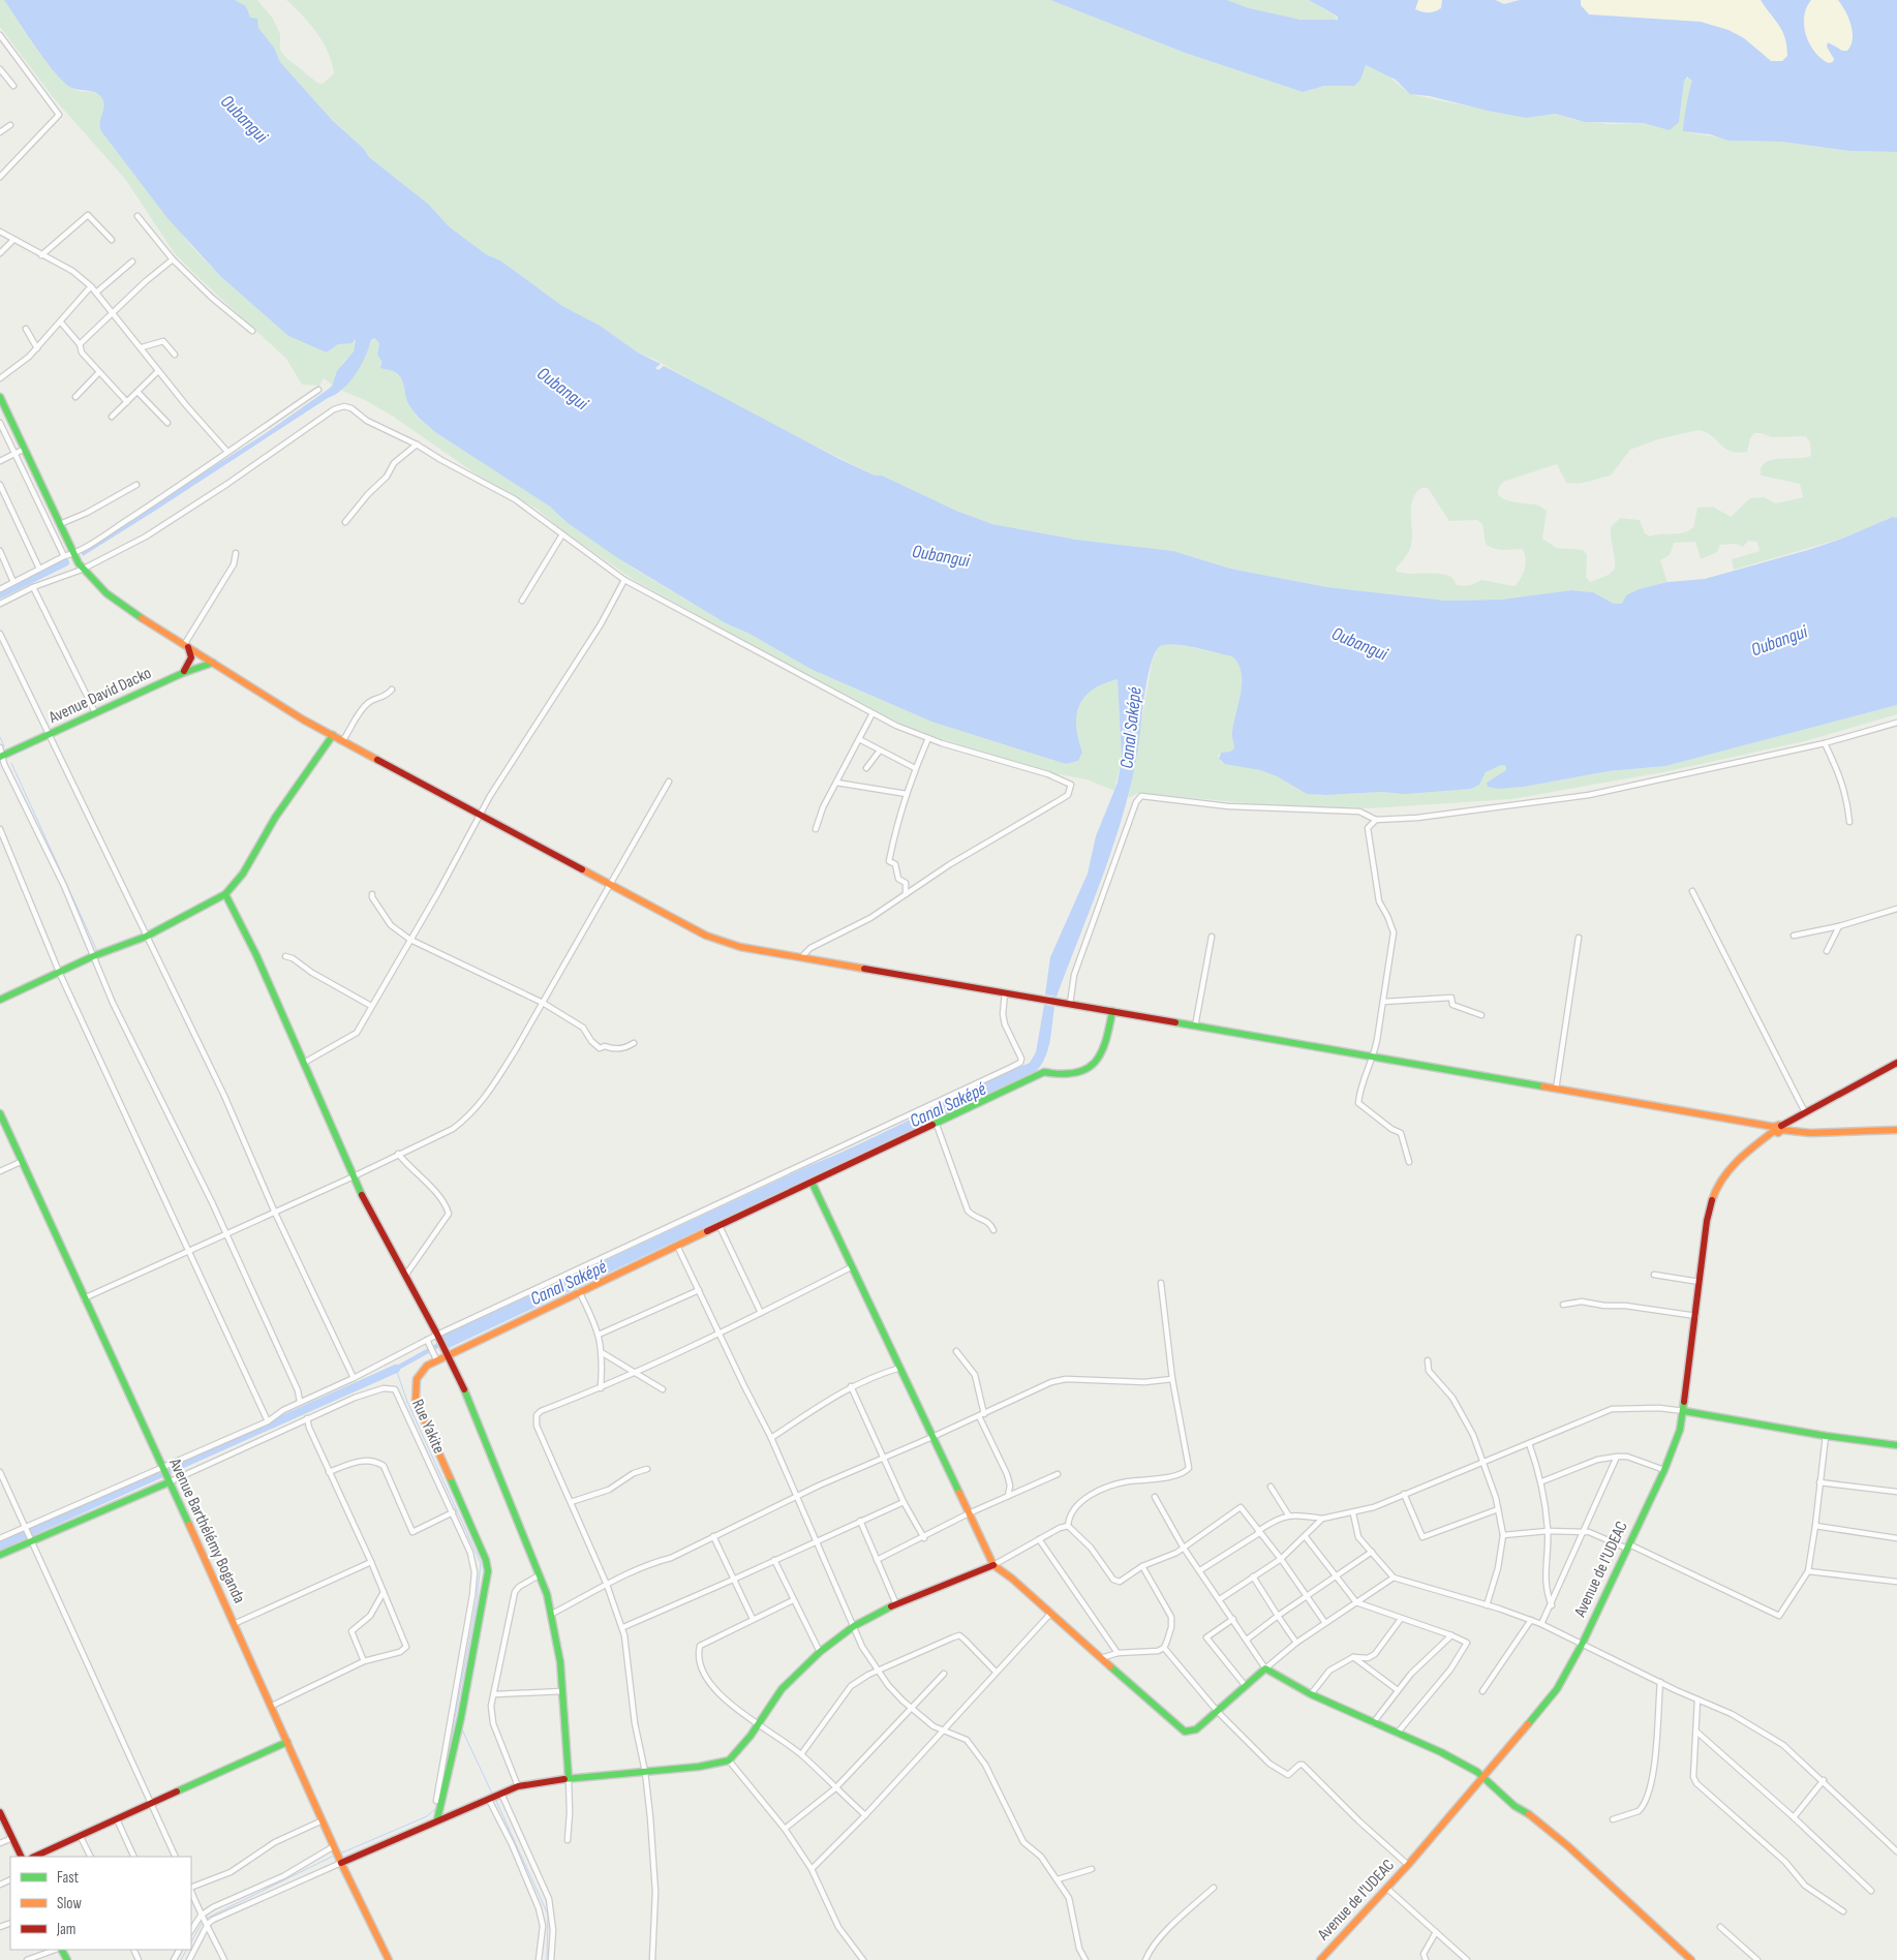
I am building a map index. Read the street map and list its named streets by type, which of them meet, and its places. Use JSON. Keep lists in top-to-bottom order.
{
  "streets": {
    "street": [
      "Avenue David Dacko",
      "Rue Yakite",
      "Avenue Barthélémy Boganda",
      "Avenue de I'UDEAC"
    ]
  },
  "crossings": [
    ["Rue Yakite", "Avenue Barthélémy Boganda"]
  ],
  "water": ["Oubangui", "Canal Saképé"],
  "legend": ["Fast", "Slow", "Jam"]
}
